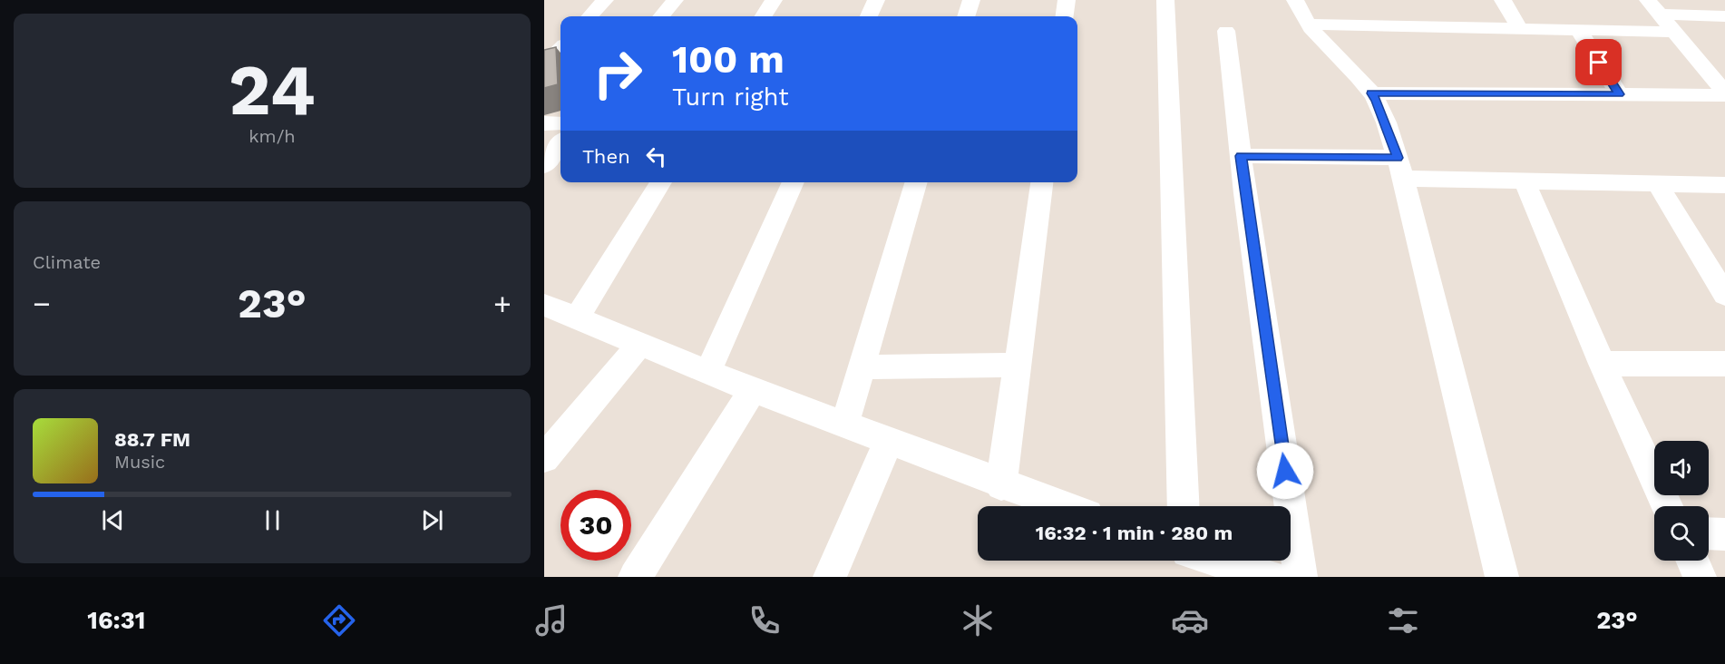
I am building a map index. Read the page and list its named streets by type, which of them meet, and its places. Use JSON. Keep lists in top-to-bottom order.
{
  "page": {
    "tile": [
      ["24", "km/h"],
      "Climate"
    ],
    "turn": ["100 m", "Turn right"],
    "then": "Then",
    "heat": ["−", "23°", "+"],
    "song": ["88.7 FM", "Music"],
    "limit": "30",
    "trip": "16:32 · 1 min · 280 m",
    "tabs": ["16:31", "23°"]
  }
}
